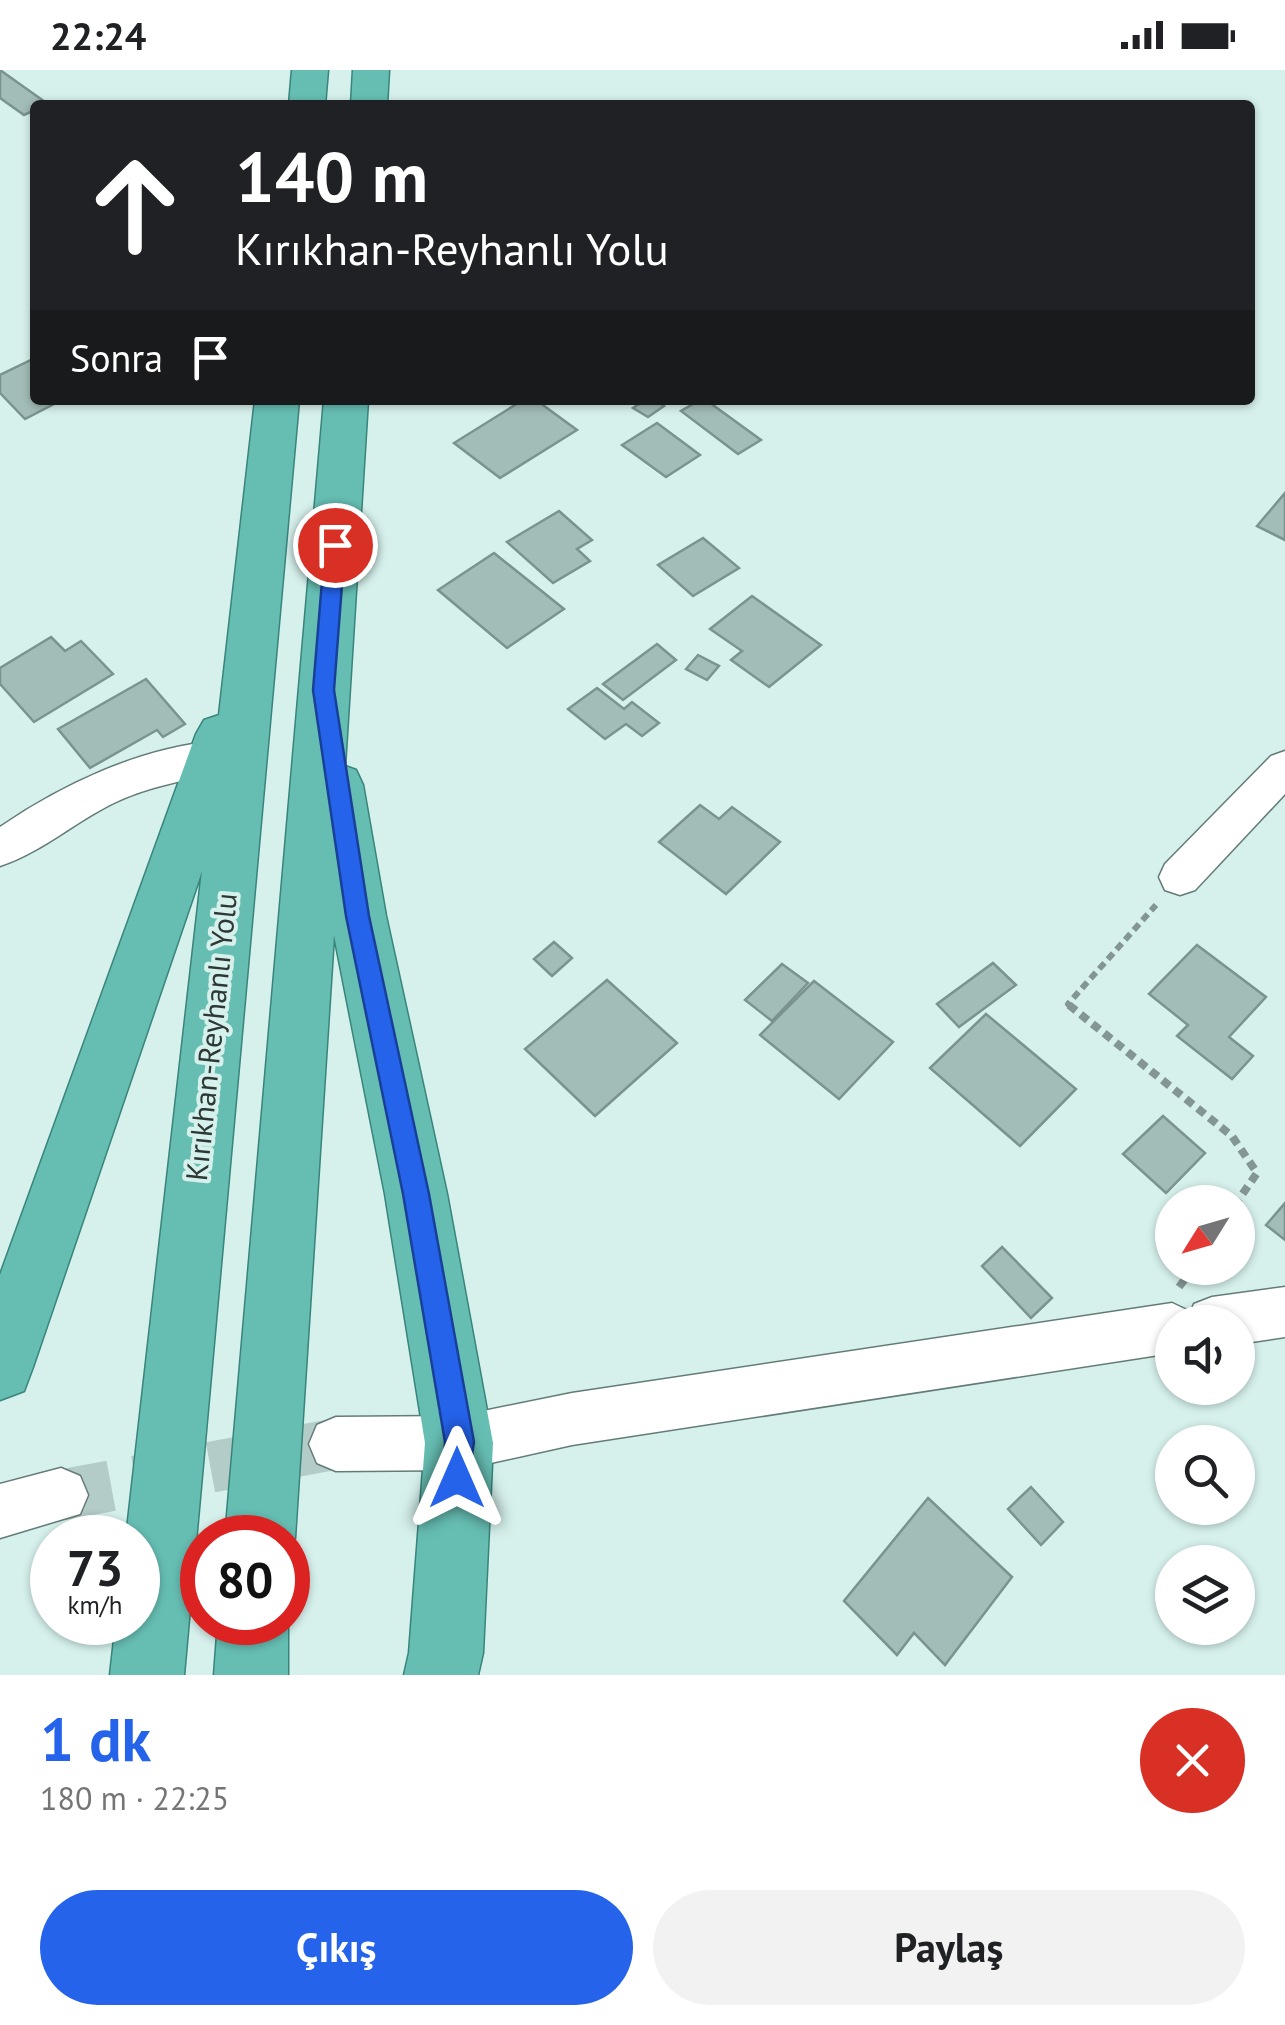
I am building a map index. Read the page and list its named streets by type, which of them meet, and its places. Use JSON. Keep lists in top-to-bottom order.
{
  "streets": {
    "highway": ["Kırıkhan-Reyhanlı Yolu"]
  },
  "north": "bottom left",
  "page": {
    "status": "22:24",
    "turn": ["140 m", "Kırıkhan-Reyhanlı Yolu"],
    "then": "Sonra",
    "speed": "73 km/h",
    "limit": "80",
    "heading": ["1 dk", "180 m · 22:25"],
    "buttons": ["Çıkış", "Paylaş"]
  }
}
